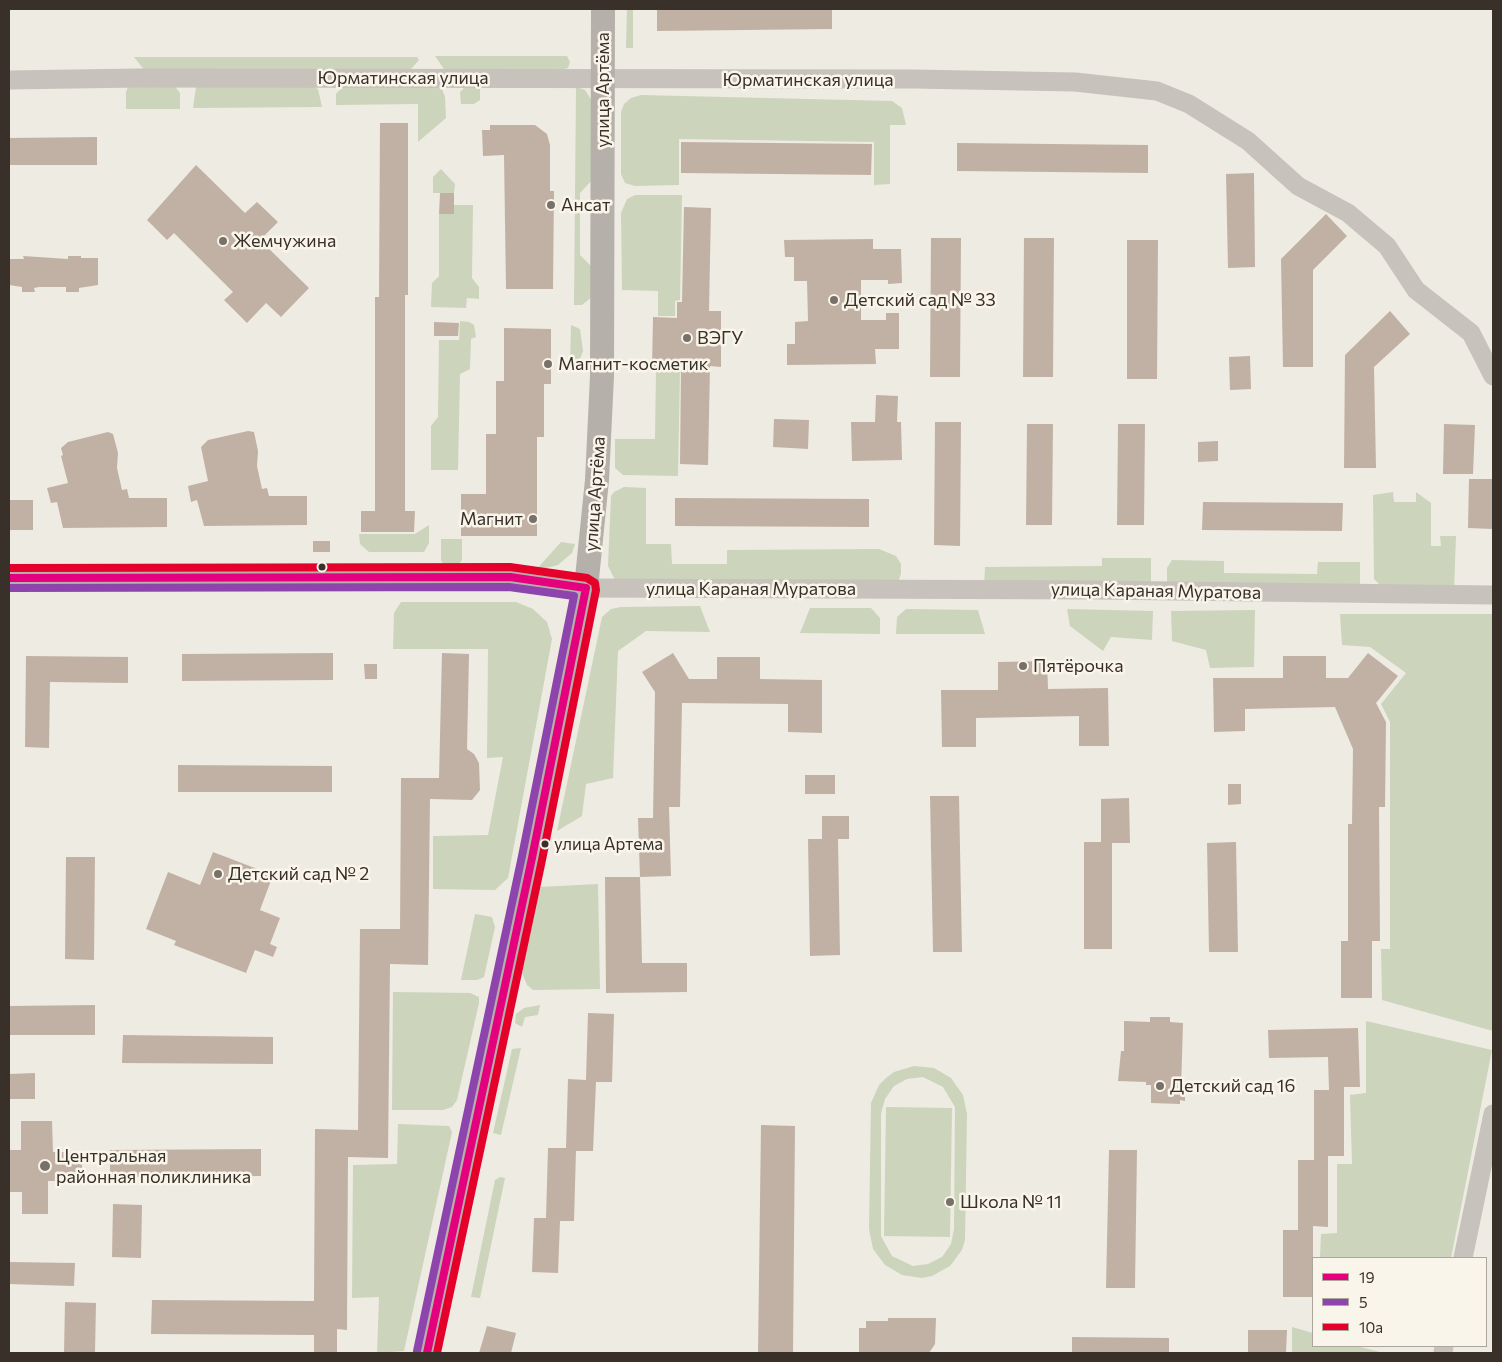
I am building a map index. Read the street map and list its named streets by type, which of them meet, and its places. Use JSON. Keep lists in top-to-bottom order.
{
  "streets": {
    "main road": ["улица Артёма", "улица Караная Муратова"],
    "street": ["Юрматинская улица"]
  },
  "crossings": [
    ["Юрматинская улица", "улица Артёма"],
    ["улица Артёма", "улица Караная Муратова"]
  ],
  "places": [
    "Ансат",
    "Жемчужина",
    "Детский сад № 33",
    "ВЭГУ",
    "Магнит-косметик",
    "Магнит",
    "Пятёрочка",
    "улица Артема",
    "Детский сад № 2",
    "Детский сад 16",
    "Центральная районная поликлиника",
    "Школа № 11"
  ],
  "lines": ["transit line 10а", "transit line 19", "transit line 5"],
  "legend": ["19", "5", "10а"]
}
